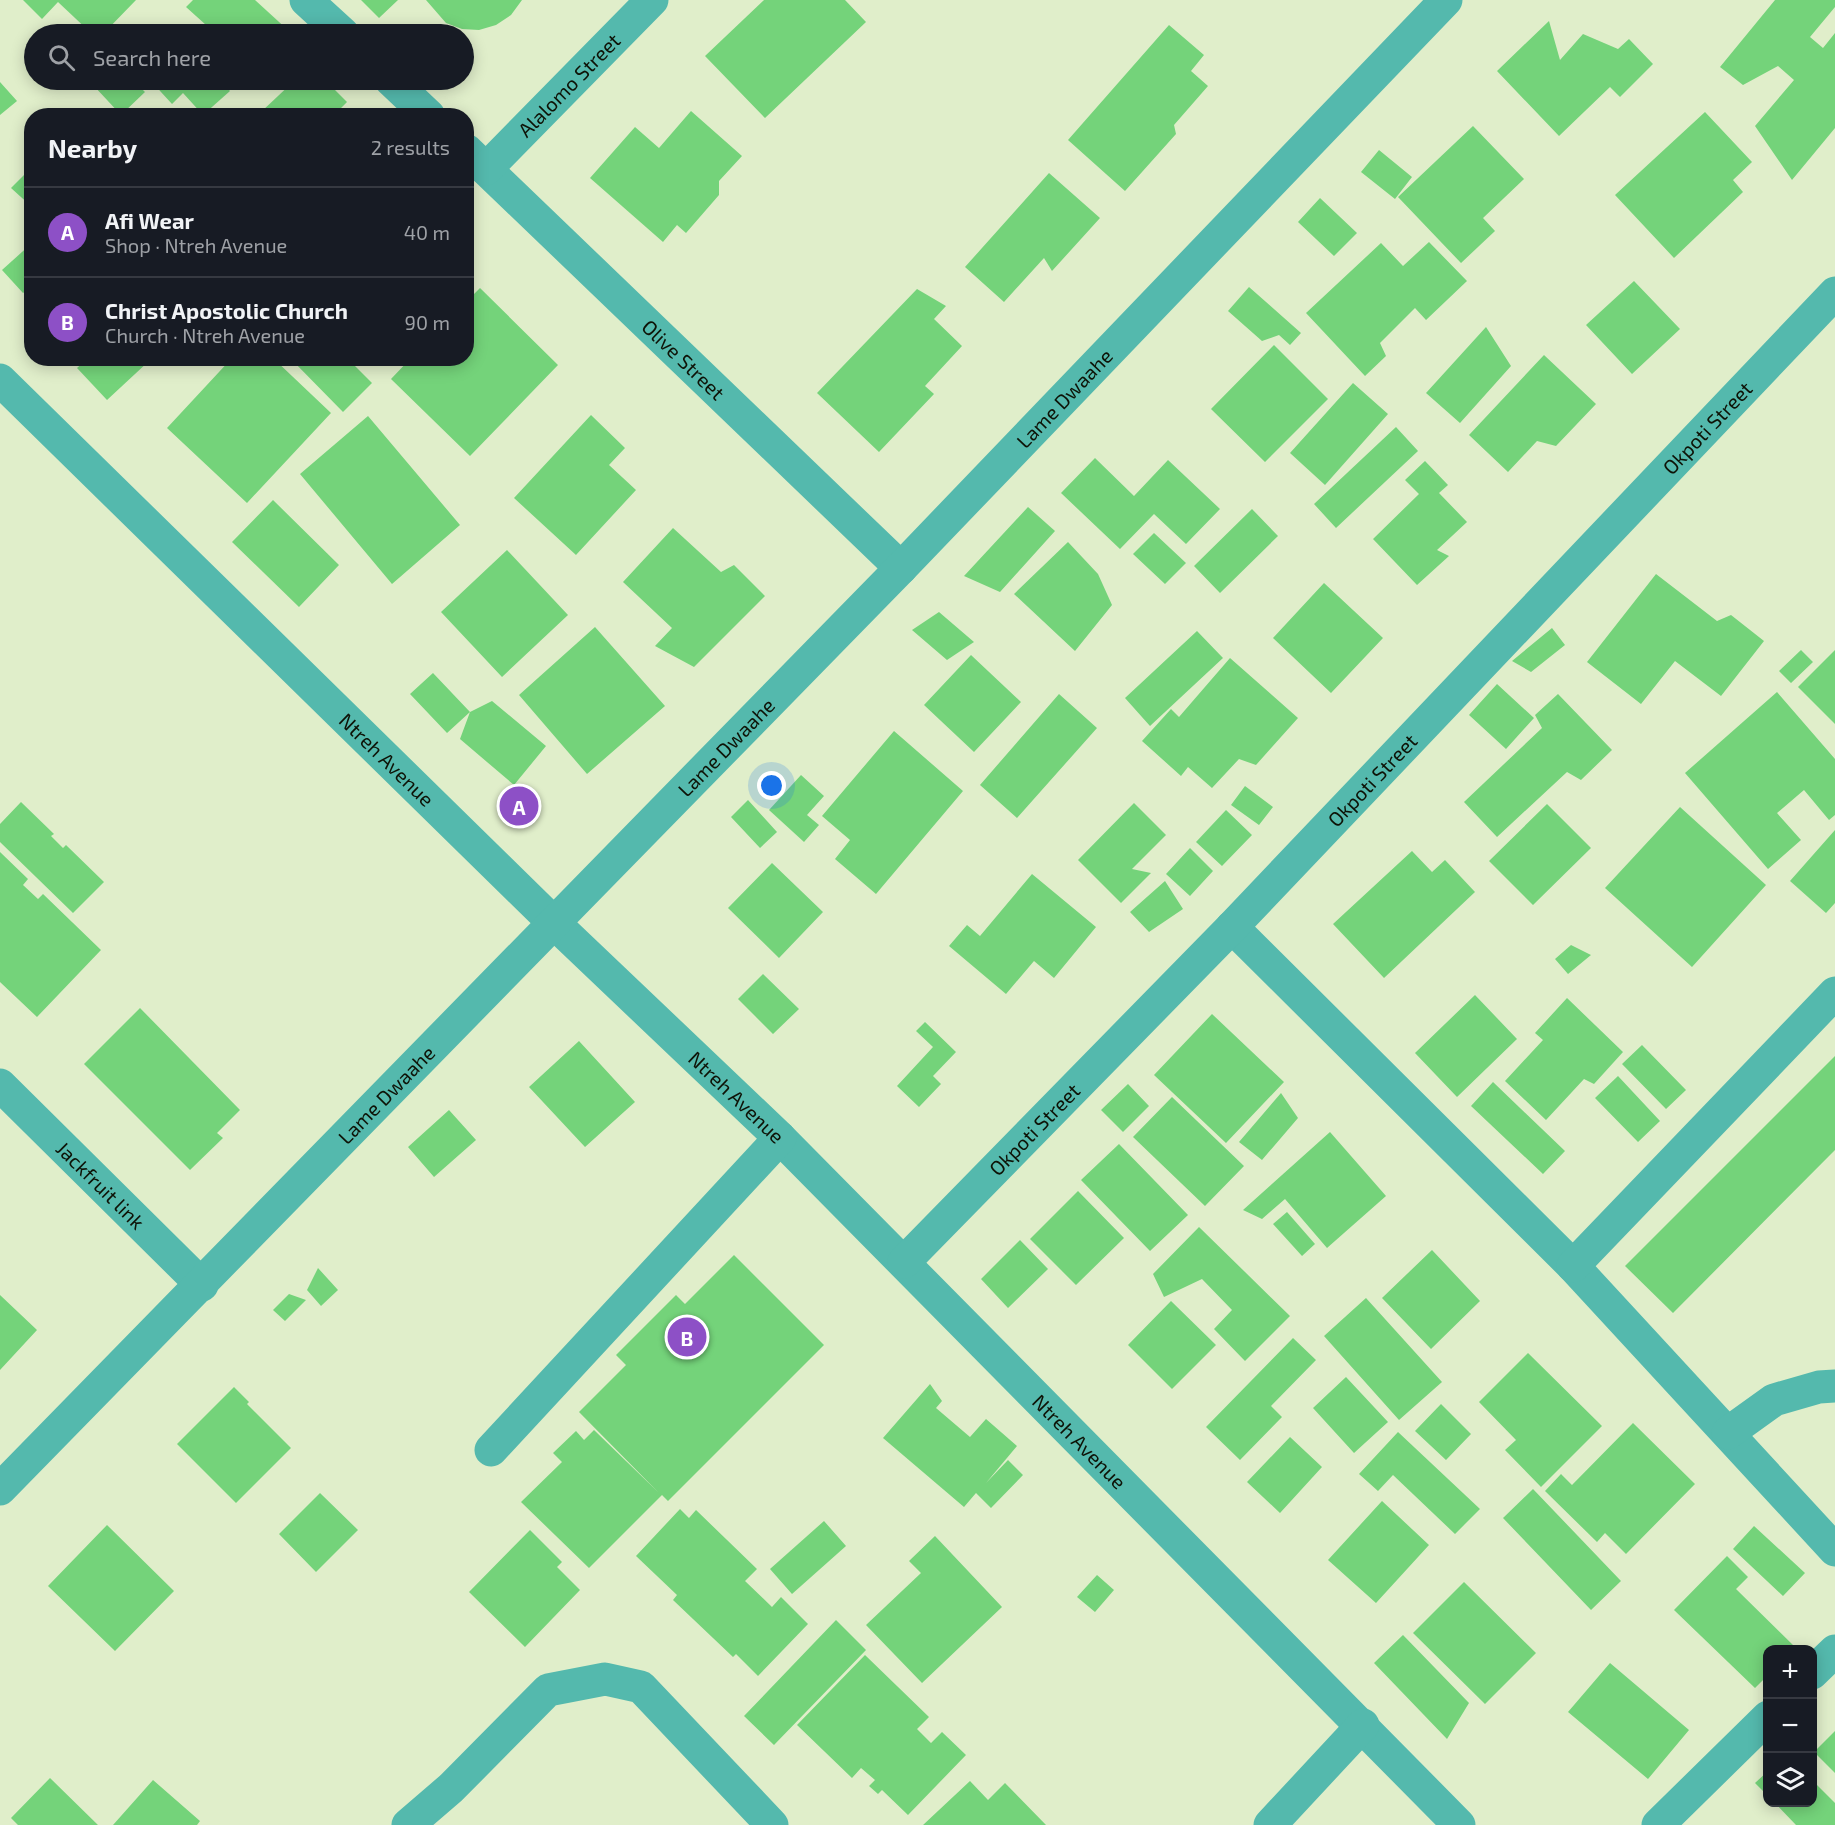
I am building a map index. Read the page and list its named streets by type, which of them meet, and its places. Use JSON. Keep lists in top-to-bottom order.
{
  "streets": {
    "street": [
      "Alalomo Street",
      "Olive Street",
      "Lame Dwaahe",
      "Okpoti Street",
      "Ntreh Avenue",
      "Jackfruit link"
    ]
  },
  "crossings": [
    ["Alalomo Street", "Olive Street"],
    ["Olive Street", "Lame Dwaahe"],
    ["Lame Dwaahe", "Ntreh Avenue"],
    ["Lame Dwaahe", "Jackfruit link"],
    ["Okpoti Street", "Ntreh Avenue"]
  ],
  "page": {
    "search": "Search here",
    "heading": ["Nearby", "2 results"],
    "list": [
      {
        "mark": "A",
        "name": "Afi Wear",
        "note": "Shop · Ntreh Avenue",
        "value": "40 m"
      },
      {
        "mark": "B",
        "name": "Christ Apostolic Church",
        "note": "Church · Ntreh Avenue",
        "value": "90 m"
      }
    ],
    "pins": ["A", "B"],
    "map_buttons": ["+", "−"]
  }
}
